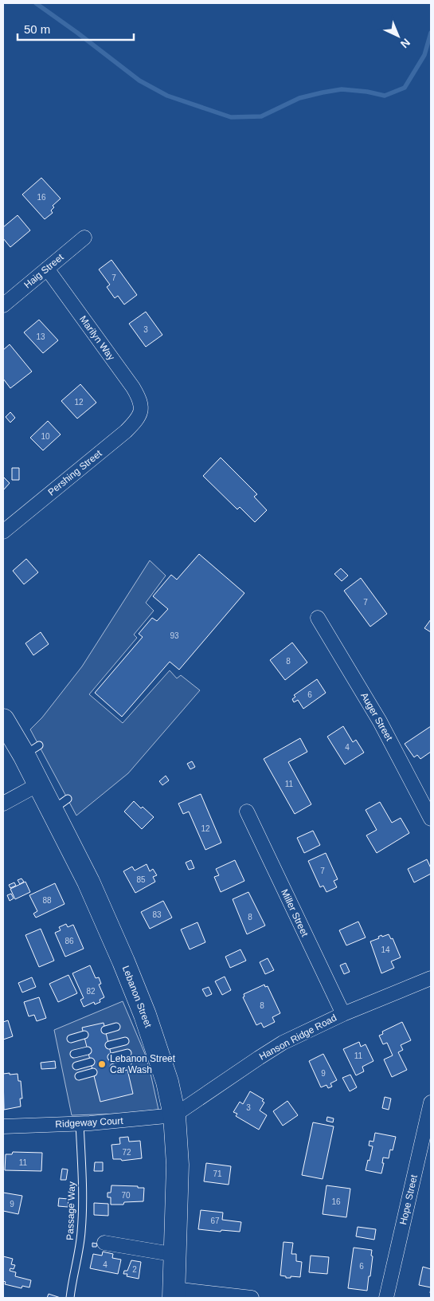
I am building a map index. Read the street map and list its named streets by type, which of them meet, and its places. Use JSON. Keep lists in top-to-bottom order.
{
  "streets": {
    "highway": ["Lebanon Street"],
    "street": [
      "Haig Street",
      "Marilyn Way",
      "Pershing Street",
      "Auger Street",
      "Miller Street",
      "Hanson Ridge Road",
      "Ridgeway Court",
      "Hope Street"
    ],
    "lane": ["Passage Way"]
  },
  "crossings": [
    ["Haig Street", "Marilyn Way"],
    ["Marilyn Way", "Pershing Street"],
    ["Miller Street", "Hanson Ridge Road"],
    ["Lebanon Street", "Hanson Ridge Road"],
    ["Lebanon Street", "Ridgeway Court"],
    ["Hanson Ridge Road", "Ridgeway Court"],
    ["Ridgeway Court", "Passage Way"]
  ],
  "places": ["Lebanon Street Car Wash"],
  "house_numbers": [
    "16",
    "7",
    "3",
    "13",
    "12",
    "10",
    "7",
    "93",
    "8",
    "6",
    "4",
    "11",
    "12",
    "7",
    "85",
    "88",
    "83",
    "8",
    "86",
    "14",
    "82",
    "8",
    "11",
    "9",
    "3",
    "72",
    "11",
    "71",
    "70",
    "16",
    "9",
    "67",
    "4",
    "6",
    "2"
  ],
  "scale_bar": "50 m",
  "north": "bottom right"
}
